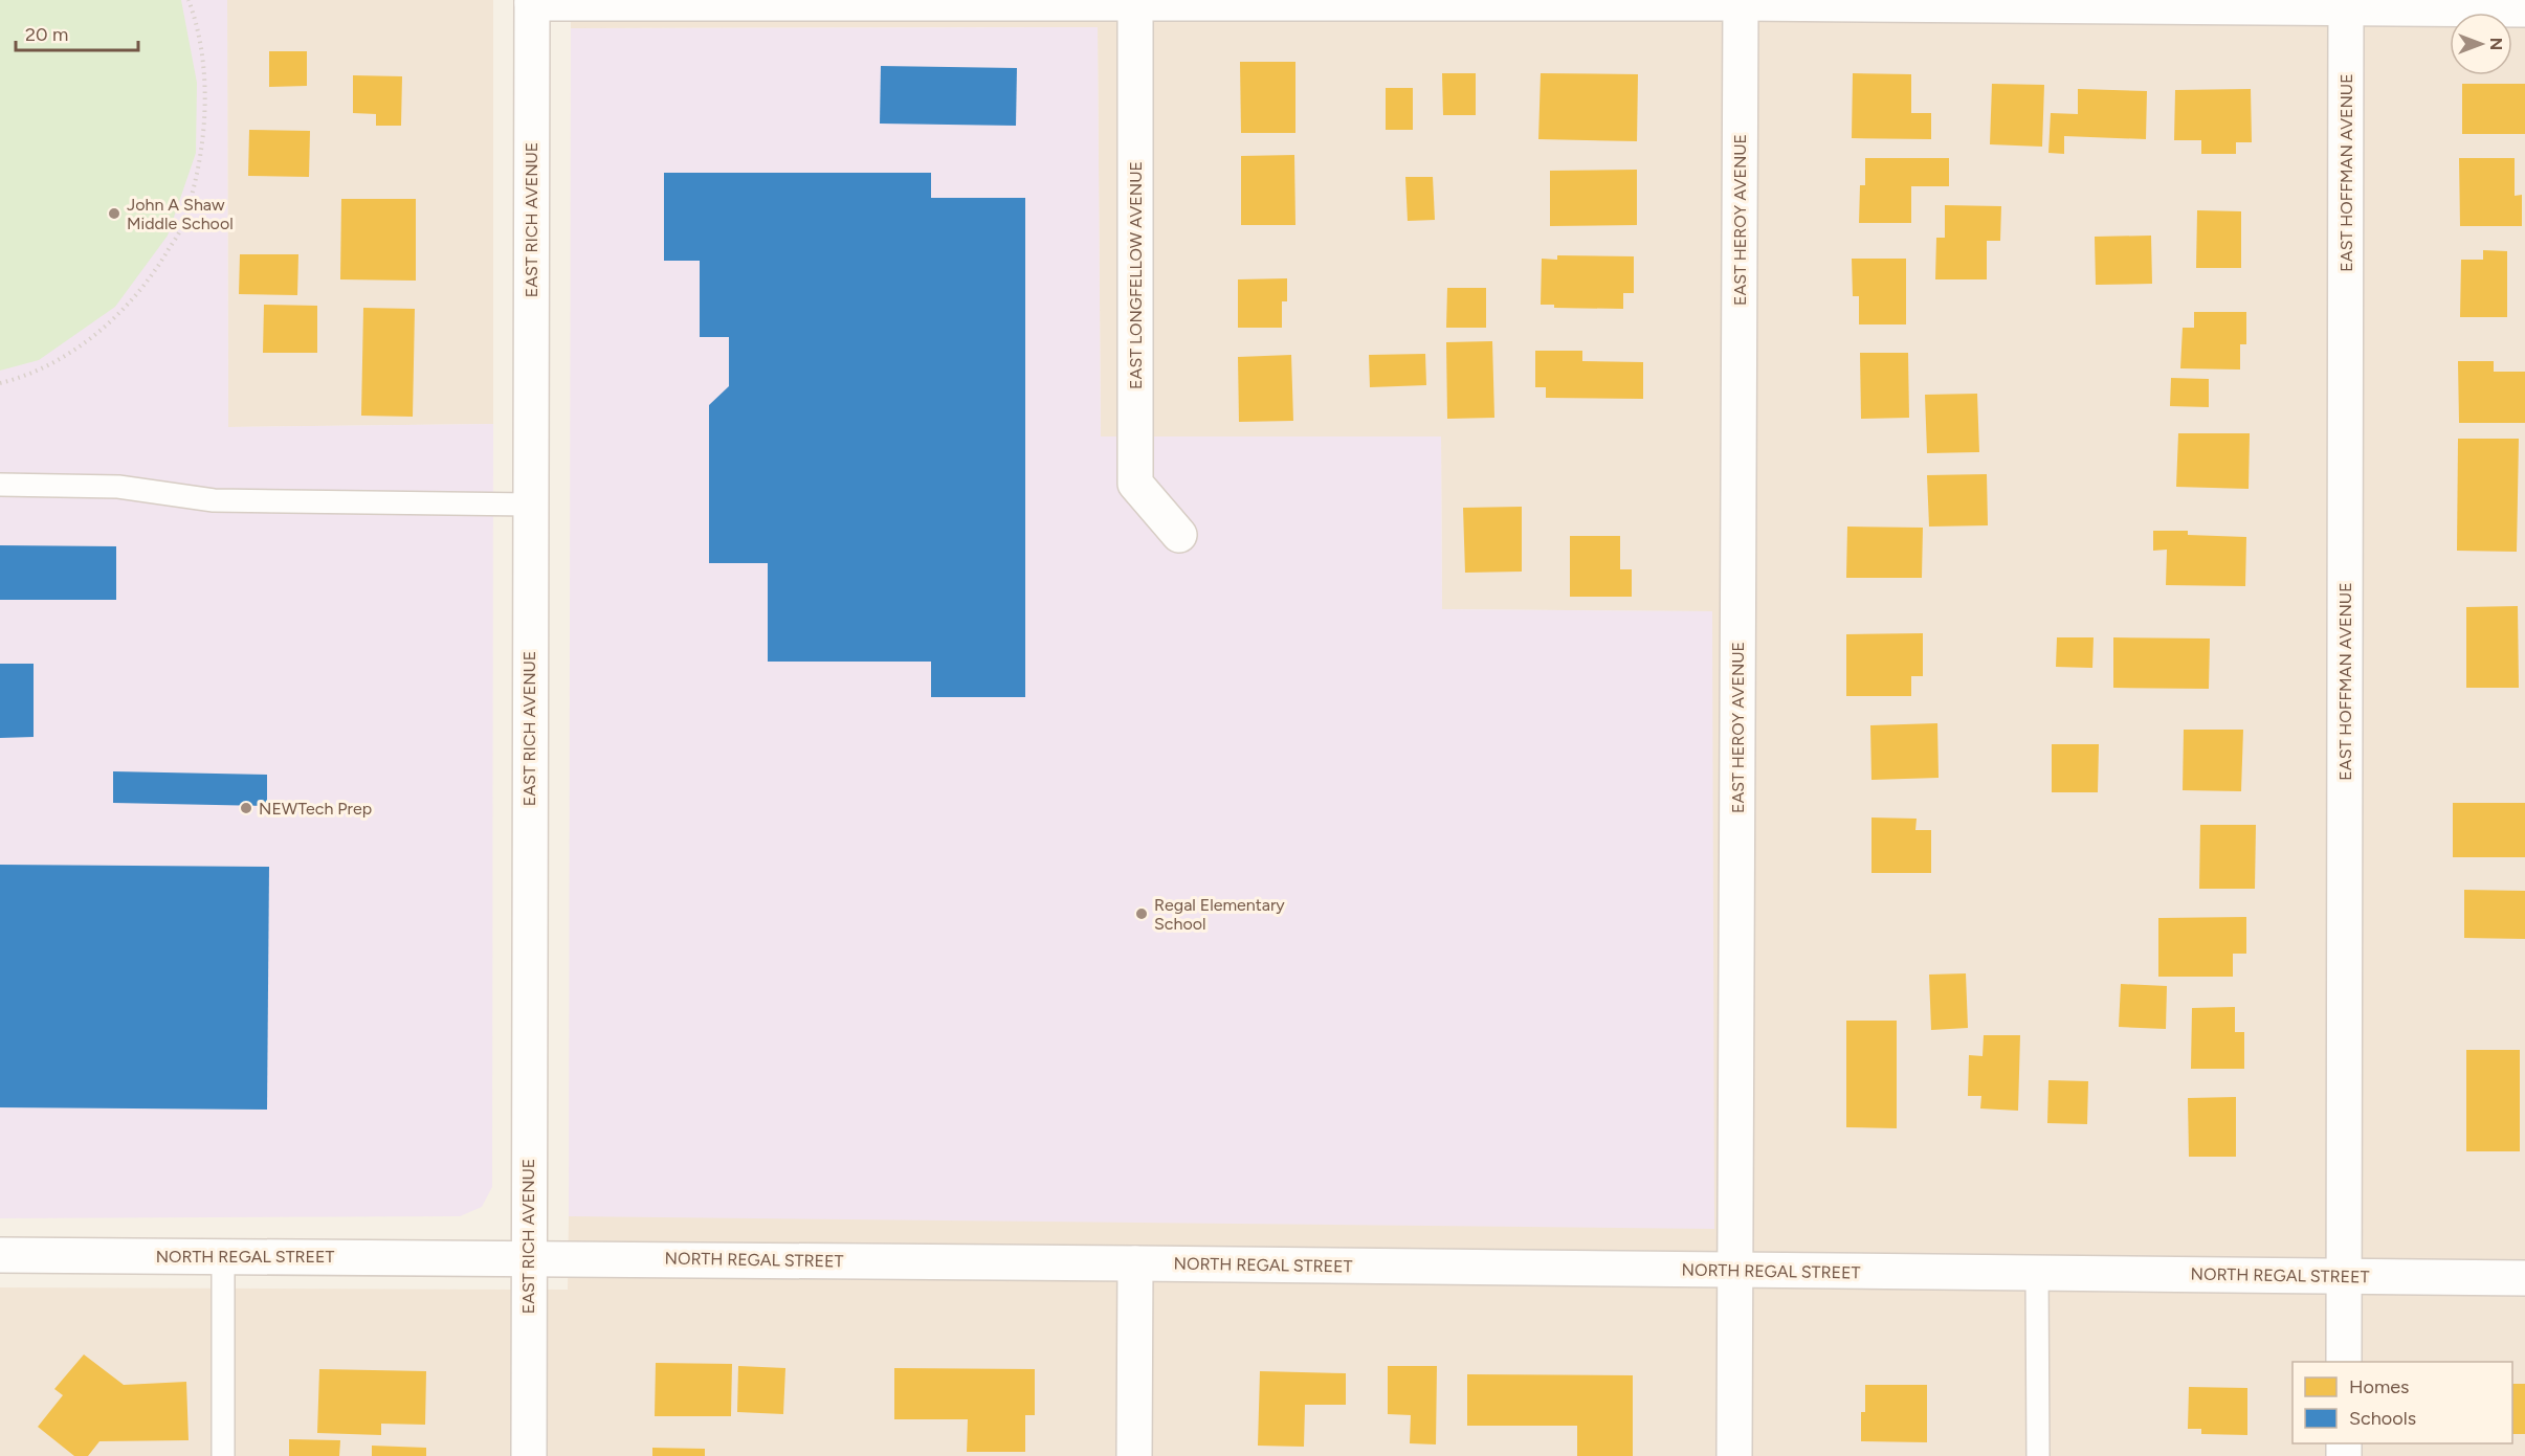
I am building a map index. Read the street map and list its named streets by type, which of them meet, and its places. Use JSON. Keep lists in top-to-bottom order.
{
  "streets": {
    "street": [
      "EAST HOFFMAN AVENUE",
      "EAST RICH AVENUE",
      "EAST HEROY AVENUE",
      "EAST LONGFELLOW AVENUE",
      "NORTH REGAL STREET"
    ]
  },
  "crossings": [
    ["EAST HOFFMAN AVENUE", "NORTH REGAL STREET"],
    ["EAST RICH AVENUE", "NORTH REGAL STREET"],
    ["EAST HEROY AVENUE", "NORTH REGAL STREET"]
  ],
  "places": ["John A Shaw Middle School", "NEWTech Prep", "Regal Elementary School"],
  "legend": ["Homes", "Schools"],
  "scale_bar": "20 m",
  "north": "right"
}
